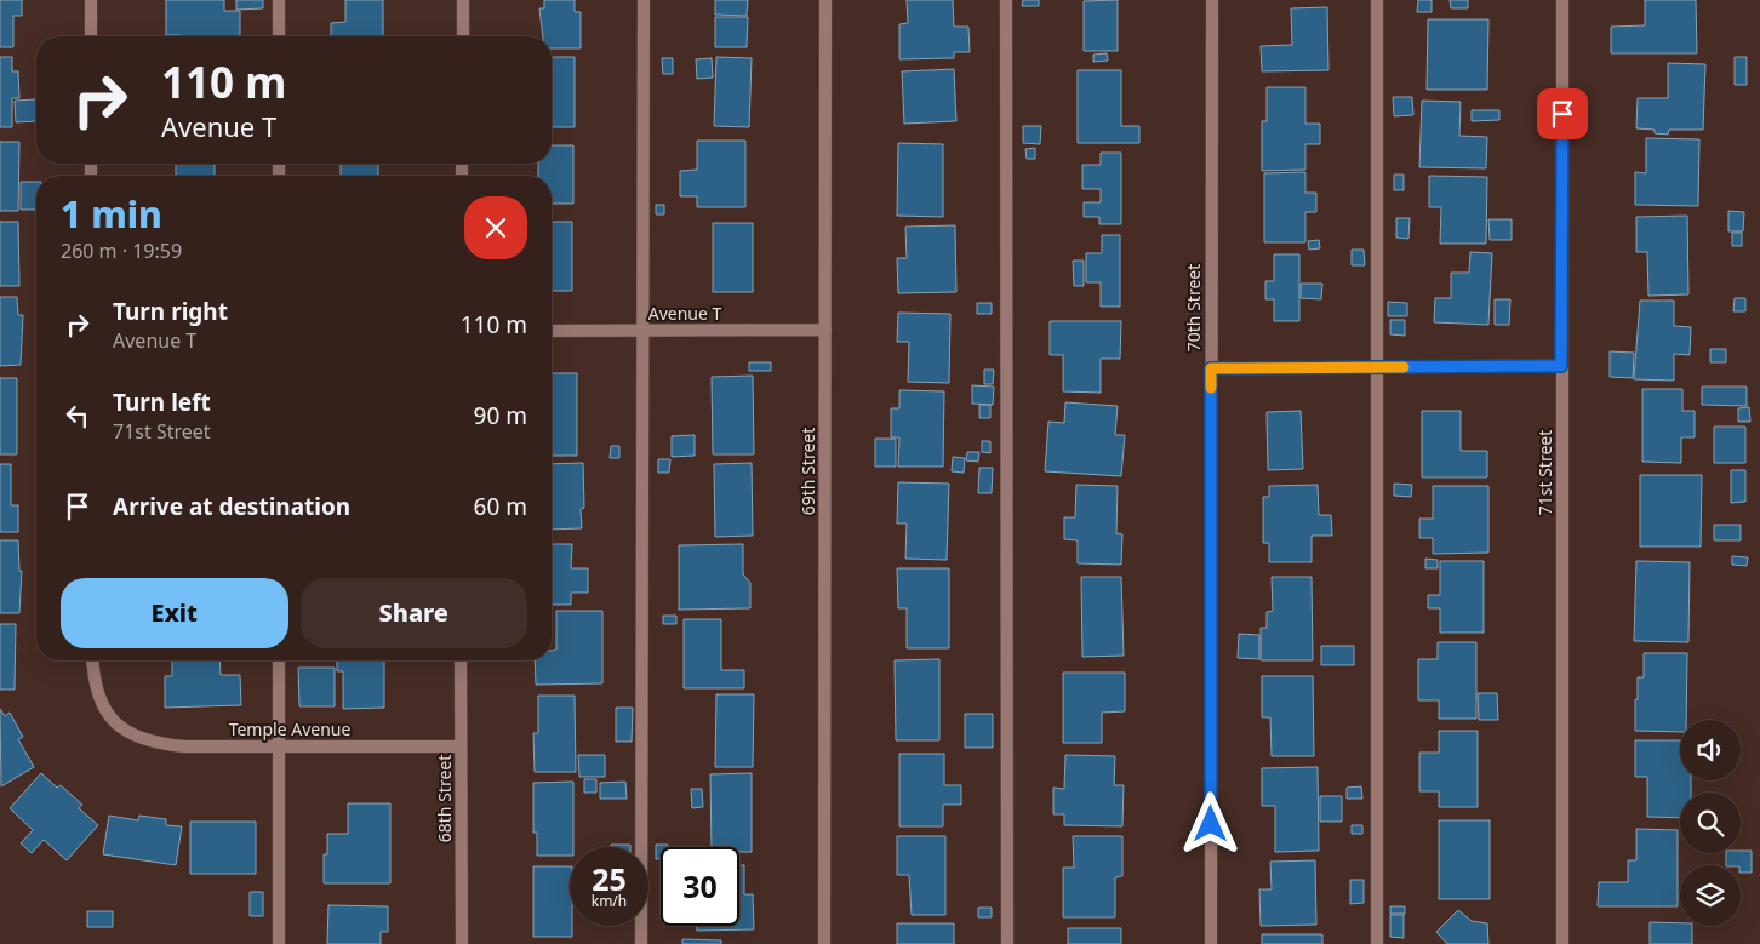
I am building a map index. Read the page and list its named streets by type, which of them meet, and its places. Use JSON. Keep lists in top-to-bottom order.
{
  "streets": {
    "street": [
      "70th Street",
      "Avenue T",
      "69th Street",
      "71st Street",
      "Temple Avenue",
      "68th Street"
    ]
  },
  "crossings": [
    ["Avenue T", "69th Street"],
    ["Temple Avenue", "68th Street"]
  ],
  "page": {
    "turn": ["110 m", "Avenue T"],
    "heading": ["1 min", "260 m · 19:59"],
    "list": [
      {
        "name": "Turn right",
        "note": "Avenue T",
        "value": "110 m"
      },
      {
        "name": "Turn left",
        "note": "71st Street",
        "value": "90 m"
      },
      {
        "name": "Arrive at destination",
        "value": "60 m"
      }
    ],
    "buttons": ["Exit", "Share"],
    "speed": "25 km/h",
    "limit": "30"
  }
}
